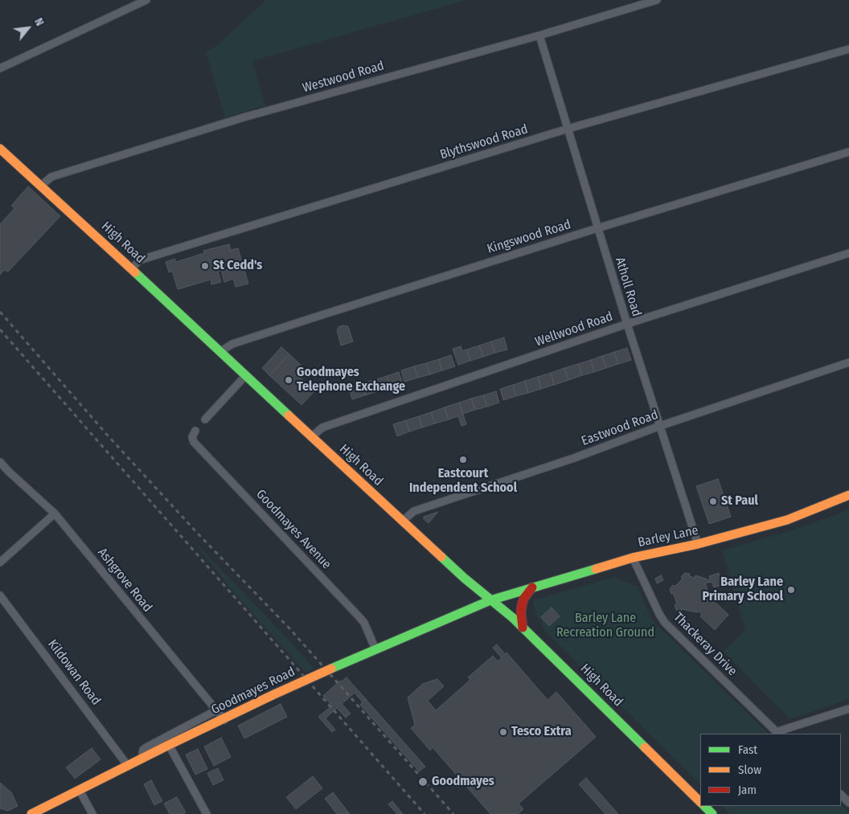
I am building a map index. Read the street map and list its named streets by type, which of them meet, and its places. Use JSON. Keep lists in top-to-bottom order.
{
  "streets": {
    "main road": ["High Road", "Barley Lane", "Goodmayes Road"],
    "street": [
      "Westwood Road",
      "Blythswood Road",
      "Kingswood Road",
      "Atholl Road",
      "Wellwood Road",
      "Eastwood Road",
      "Goodmayes Avenue",
      "Ashgrove Road",
      "Thackeray Drive",
      "Kildowan Road"
    ]
  },
  "crossings": [
    ["Westwood Road", "High Road"],
    ["Westwood Road", "Atholl Road"],
    ["Blythswood Road", "High Road"],
    ["Blythswood Road", "Atholl Road"],
    ["Kingswood Road", "High Road"],
    ["Kingswood Road", "Atholl Road"],
    ["High Road", "Wellwood Road"],
    ["High Road", "Eastwood Road"],
    ["High Road", "Barley Lane"],
    ["High Road", "Goodmayes Road"],
    ["Atholl Road", "Wellwood Road"],
    ["Atholl Road", "Eastwood Road"],
    ["Atholl Road", "Barley Lane"],
    ["Goodmayes Avenue", "Goodmayes Road"],
    ["Barley Lane", "Thackeray Drive"],
    ["Barley Lane", "Goodmayes Road"],
    ["Ashgrove Road", "Goodmayes Road"],
    ["Kildowan Road", "Goodmayes Road"]
  ],
  "parks": ["Barley Lane Recreation Ground"],
  "places": [
    "St Cedd's",
    "Goodmayes Telephone Exchange",
    "Eastcourt Independent School",
    "St Paul",
    "Barley Lane Primary School",
    "Tesco Extra",
    "Goodmayes"
  ],
  "legend": ["Fast", "Slow", "Jam"],
  "north": "top right"
}
